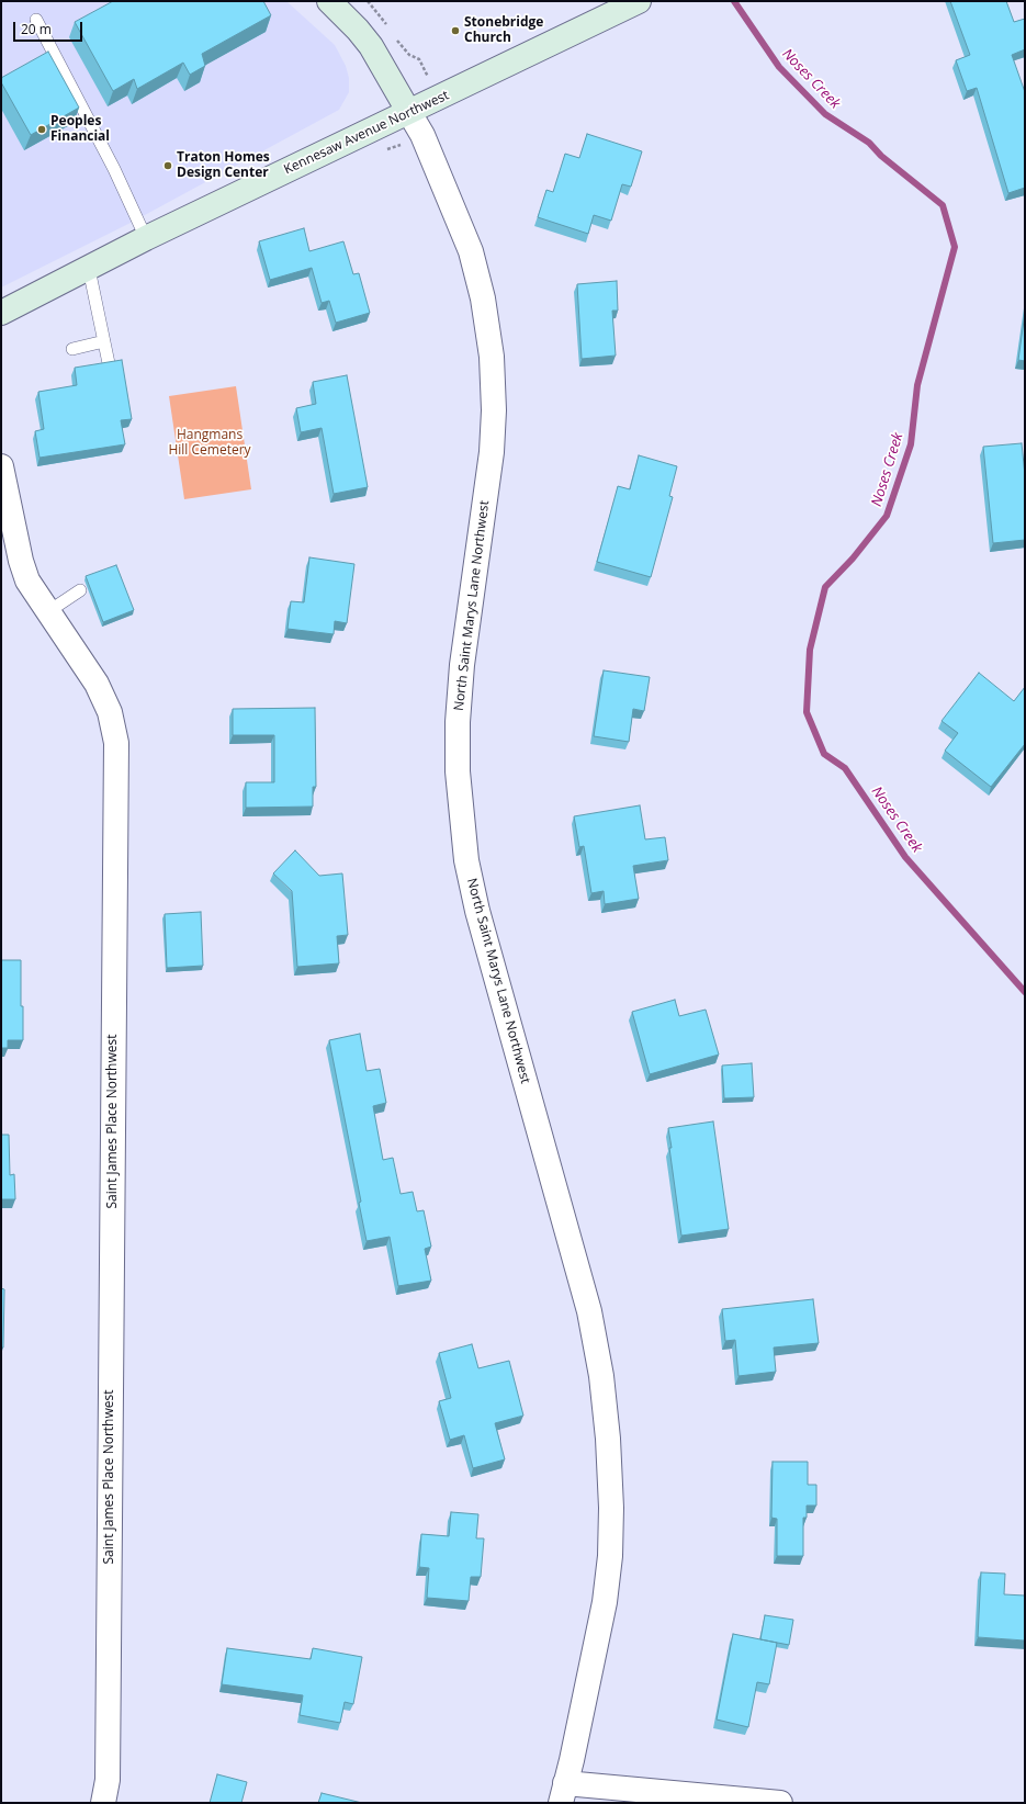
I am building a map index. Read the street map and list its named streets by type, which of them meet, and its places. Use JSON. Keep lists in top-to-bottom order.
{
  "streets": {
    "street": ["Kennesaw Avenue Northwest", "North Saint Marys Lane Northwest", "Saint James Place Northwest"]
  },
  "crossings": [
    ["Kennesaw Avenue Northwest", "North Saint Marys Lane Northwest"]
  ],
  "water": ["Noses Creek"],
  "parks": ["Hangmans Hill Cemetery"],
  "places": ["Stonebridge Church", "Peoples Financial", "Traton Homes Design Center"],
  "scale_bar": "20 m"
}
